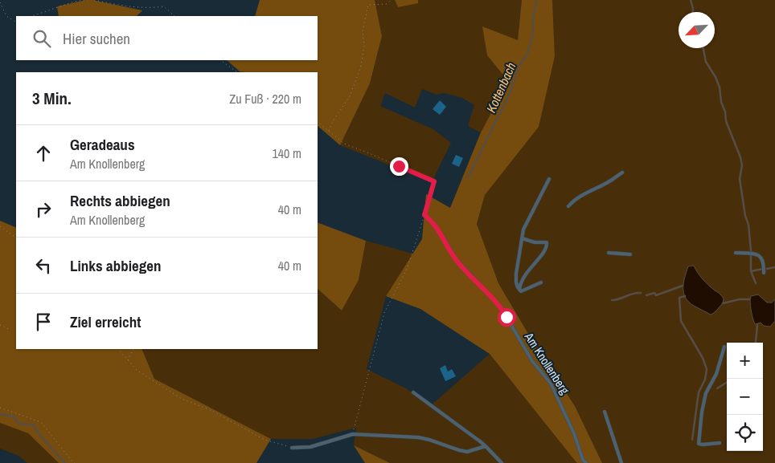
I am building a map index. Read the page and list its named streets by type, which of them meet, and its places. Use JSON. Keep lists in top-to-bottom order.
{
  "streets": {
    "lane": ["Am Knollenberg"]
  },
  "water": ["Kottenbach"],
  "north": "bottom left",
  "page": {
    "search": "Hier suchen",
    "heading": ["3 Min.", "Zu Fuß · 220 m"],
    "list": [
      ["Geradeaus", "Am Knollenberg", "140 m"],
      ["Rechts abbiegen", "Am Knollenberg", "40 m"],
      ["Links abbiegen", "40 m"],
      "Ziel erreicht"
    ],
    "map_buttons": ["+", "−"]
  }
}
